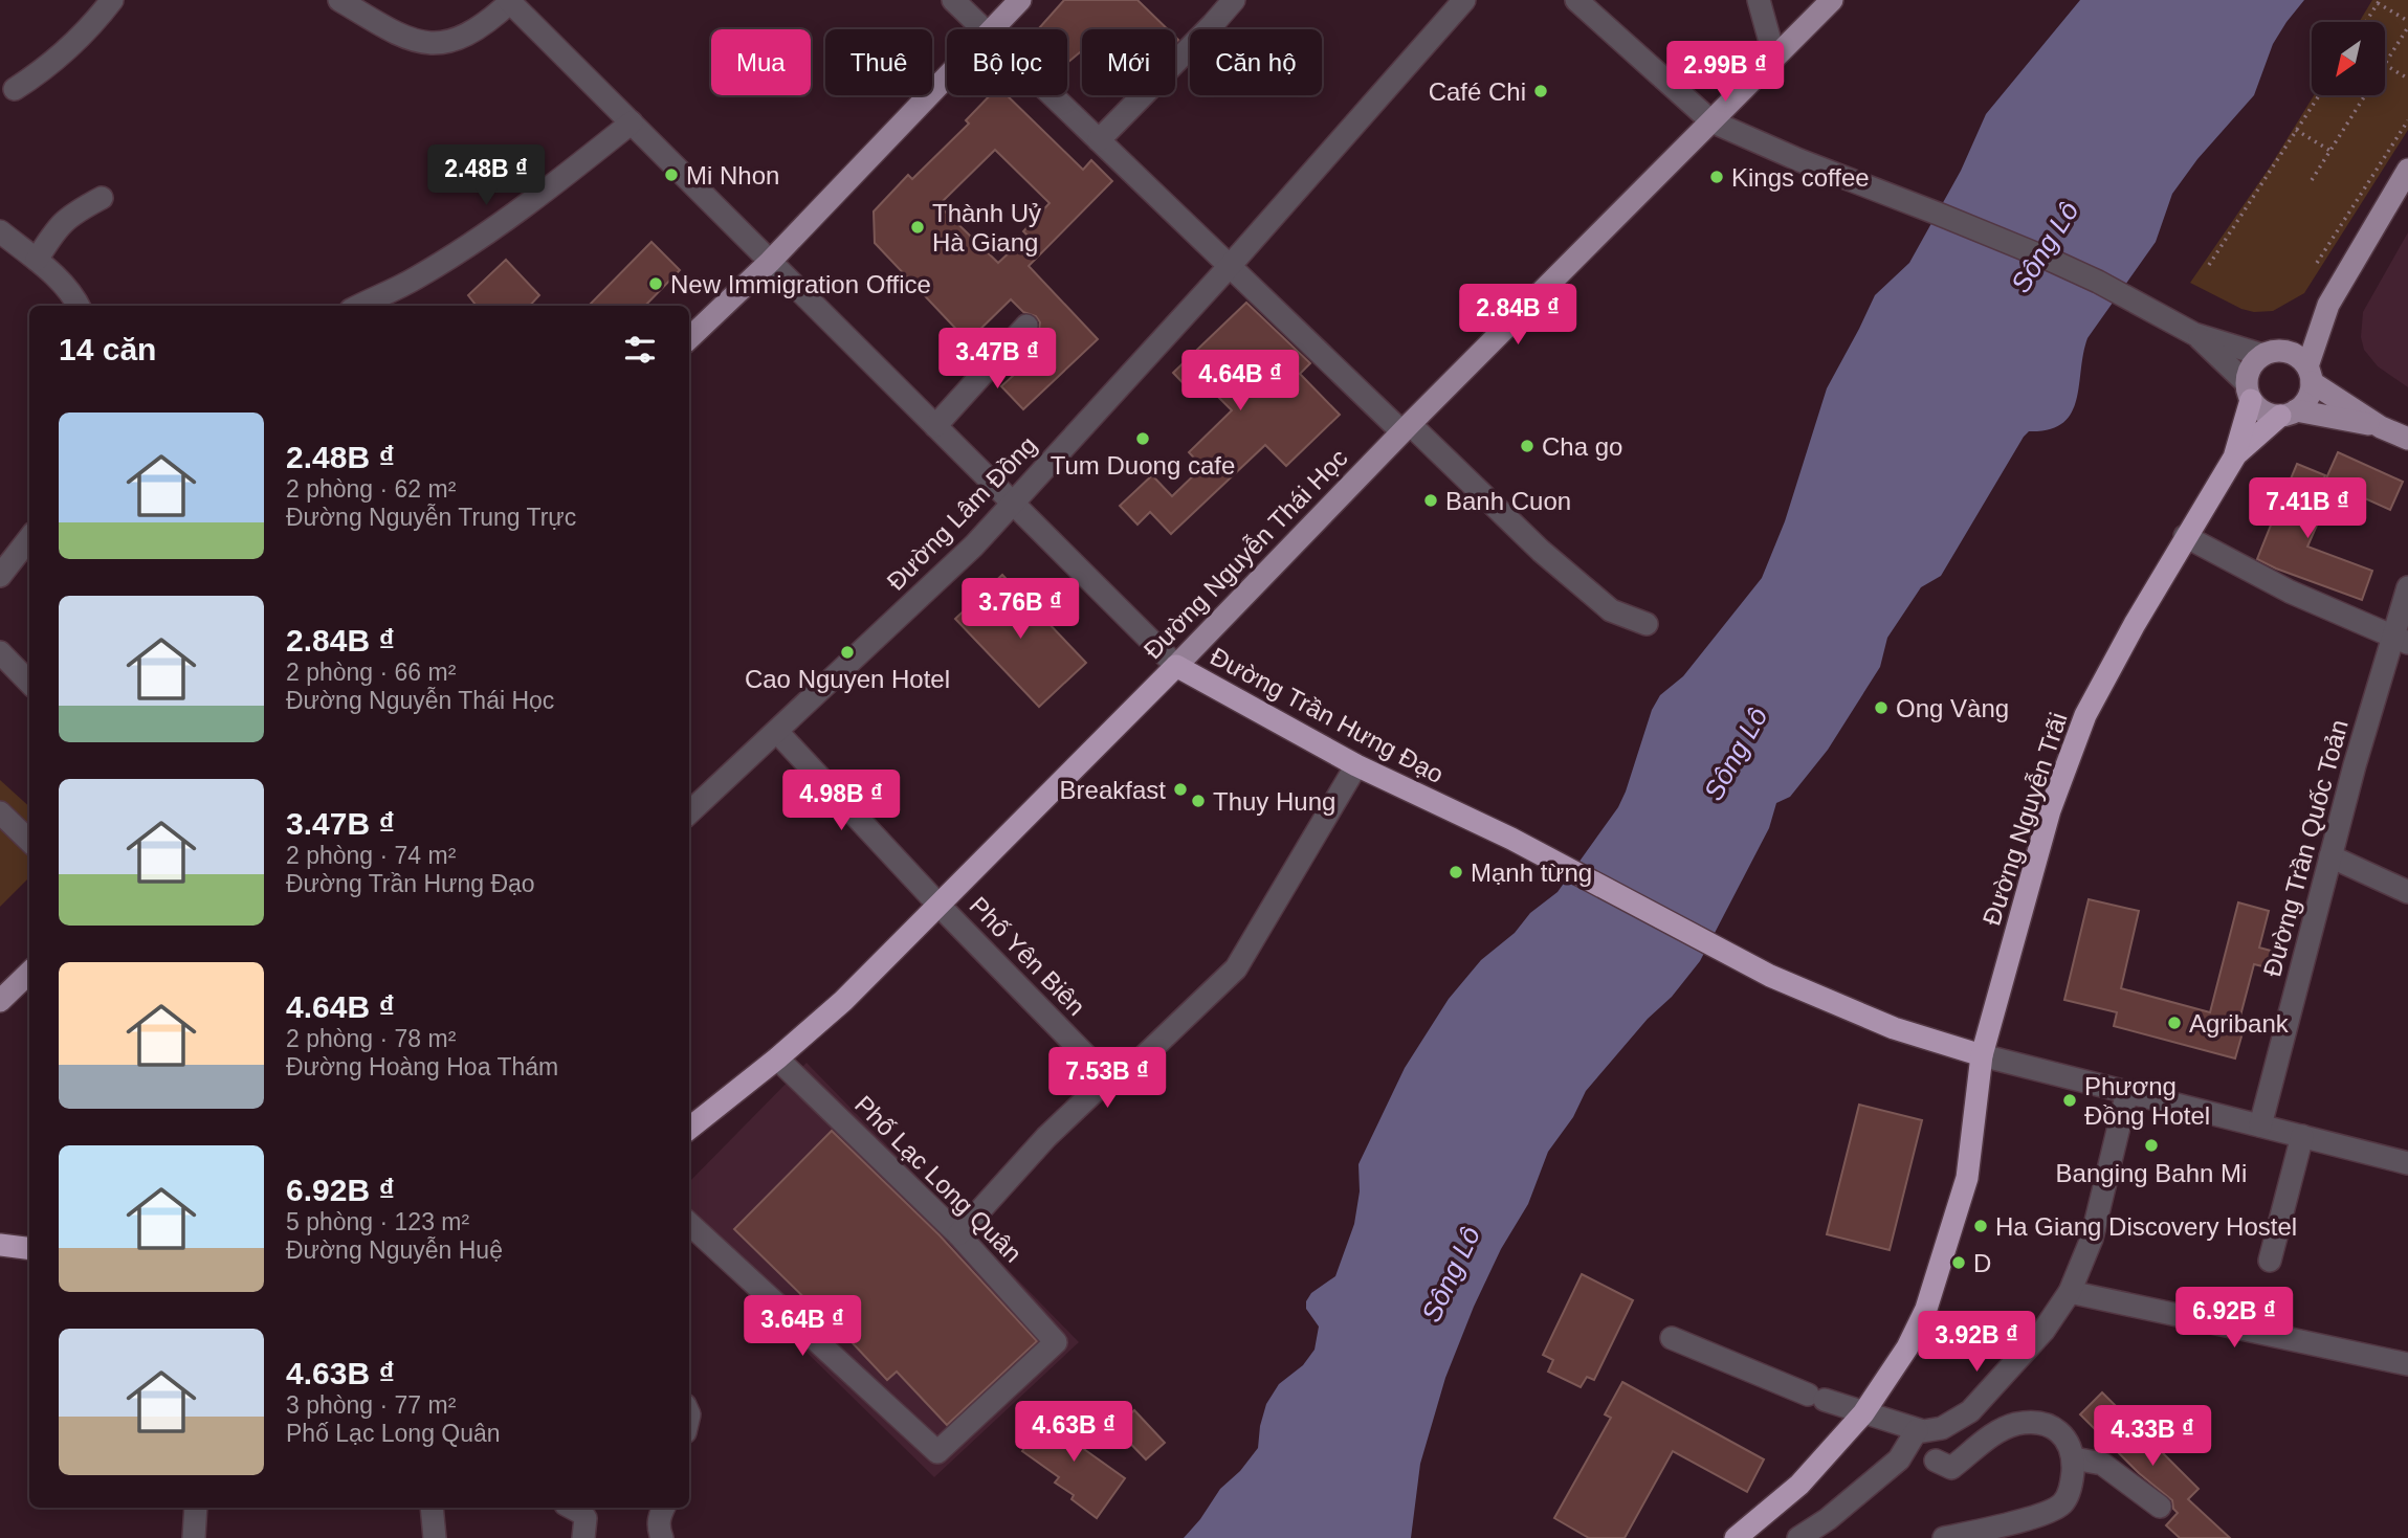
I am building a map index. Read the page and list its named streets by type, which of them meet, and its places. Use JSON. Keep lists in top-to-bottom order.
{
  "streets": {
    "highway": ["Đường Nguyễn Thái Học", "Đường Trần Hưng Đạo", "Đường Nguyễn Trãi"],
    "street": [
      "Đường Lâm Đồng",
      "Đường Trần Quốc Toản",
      "Phố Yên Biên",
      "Phố Lạc Long Quân"
    ]
  },
  "crossings": [
    ["Đường Lâm Đồng", "Đường Trần Hưng Đạo"],
    ["Đường Lâm Đồng", "Phố Yên Biên"],
    ["Đường Nguyễn Thái Học", "Đường Trần Hưng Đạo"],
    ["Đường Nguyễn Thái Học", "Phố Yên Biên"],
    ["Đường Nguyễn Thái Học", "Phố Lạc Long Quân"],
    ["Đường Trần Hưng Đạo", "Đường Nguyễn Trãi"]
  ],
  "water": ["Sông Lô"],
  "places": [
    "Café Chi",
    "Mi Nhon",
    "Kings coffee",
    "Thành Uỷ Hà Giang",
    "New Immigration Office",
    "Tum Duong cafe",
    "Cha go",
    "Banh Cuon",
    "Cao Nguyen Hotel",
    "Ong Vàng",
    "Breakfast",
    "Thuy Hung",
    "Mạnh từng",
    "Agribank",
    "Phương Đồng Hotel",
    "Banging Bahn Mi",
    "Ha Giang Discovery Hostel",
    "D"
  ],
  "north": "bottom left",
  "page": {
    "chip": [
      "Mua",
      "Thuê",
      "Bộ lọc",
      "Mới",
      "Căn hộ"
    ],
    "price": [
      "2.99B ₫",
      "2.48B ₫",
      "2.84B ₫",
      "3.47B ₫",
      "4.64B ₫",
      "7.41B ₫",
      "3.76B ₫",
      "4.98B ₫",
      "7.53B ₫",
      "6.92B ₫",
      "3.64B ₫",
      "3.92B ₫",
      "4.63B ₫",
      "4.33B ₫"
    ],
    "heading": "14 căn",
    "list": [
      {
        "name": "2.48B ₫",
        "note": "2 phòng · 62 m² · Đường Nguyễn Trung Trực"
      },
      {
        "name": "2.84B ₫",
        "note": "2 phòng · 66 m² · Đường Nguyễn Thái Học"
      },
      {
        "name": "3.47B ₫",
        "note": "2 phòng · 74 m² · Đường Trần Hưng Đạo"
      },
      {
        "name": "4.64B ₫",
        "note": "2 phòng · 78 m² · Đường Hoàng Hoa Thám"
      },
      {
        "name": "6.92B ₫",
        "note": "5 phòng · 123 m² · Đường Nguyễn Huệ"
      },
      {
        "name": "4.63B ₫",
        "note": "3 phòng · 77 m² · Phố Lạc Long Quân"
      }
    ]
  }
}
